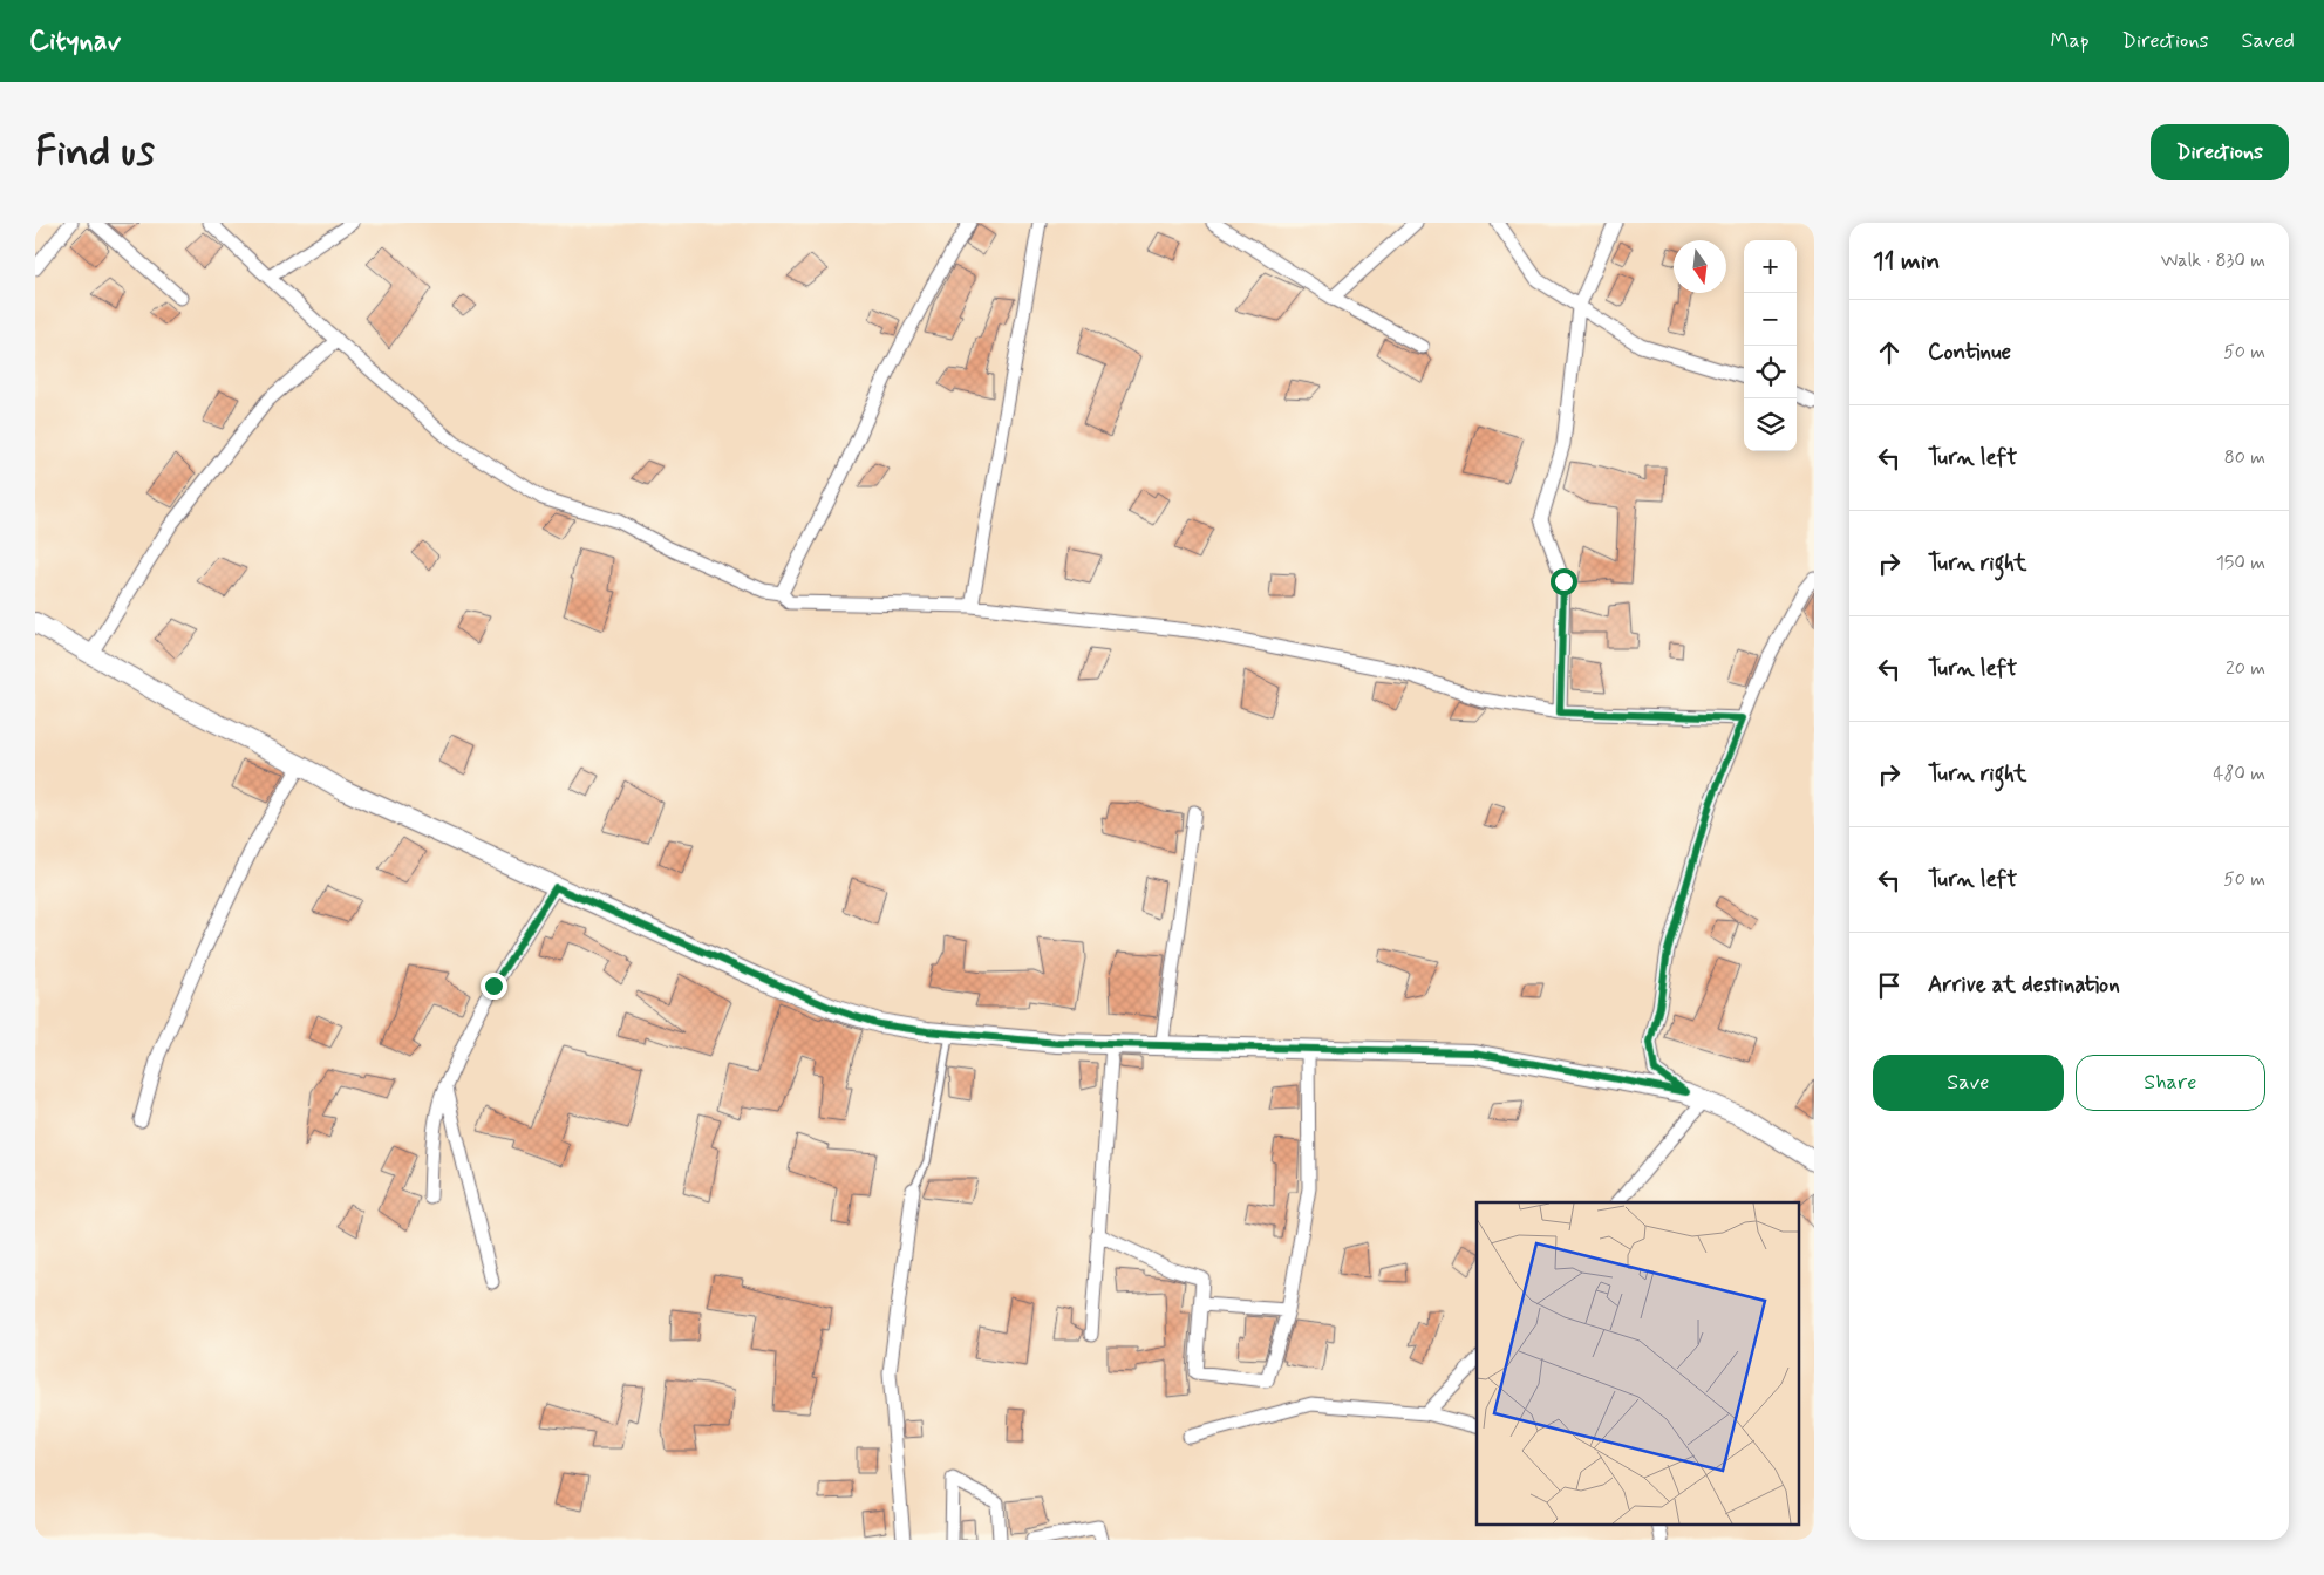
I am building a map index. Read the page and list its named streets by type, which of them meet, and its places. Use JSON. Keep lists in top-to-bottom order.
{
  "north": "bottom",
  "page": {
    "header": "Citynav",
    "nav": ["Map", "Directions", "Saved"],
    "buttons": [
      "Directions",
      ["Save", "Share"]
    ],
    "title": "Find us",
    "heading": ["11 min", "Walk · 830 m"],
    "map_buttons": ["+", "−"],
    "list": [
      ["Continue", "50 m"],
      ["Turn left", "80 m"],
      ["Turn right", "150 m"],
      ["Turn left", "20 m"],
      ["Turn right", "480 m"],
      ["Turn left", "50 m"],
      "Arrive at destination"
    ]
  }
}
